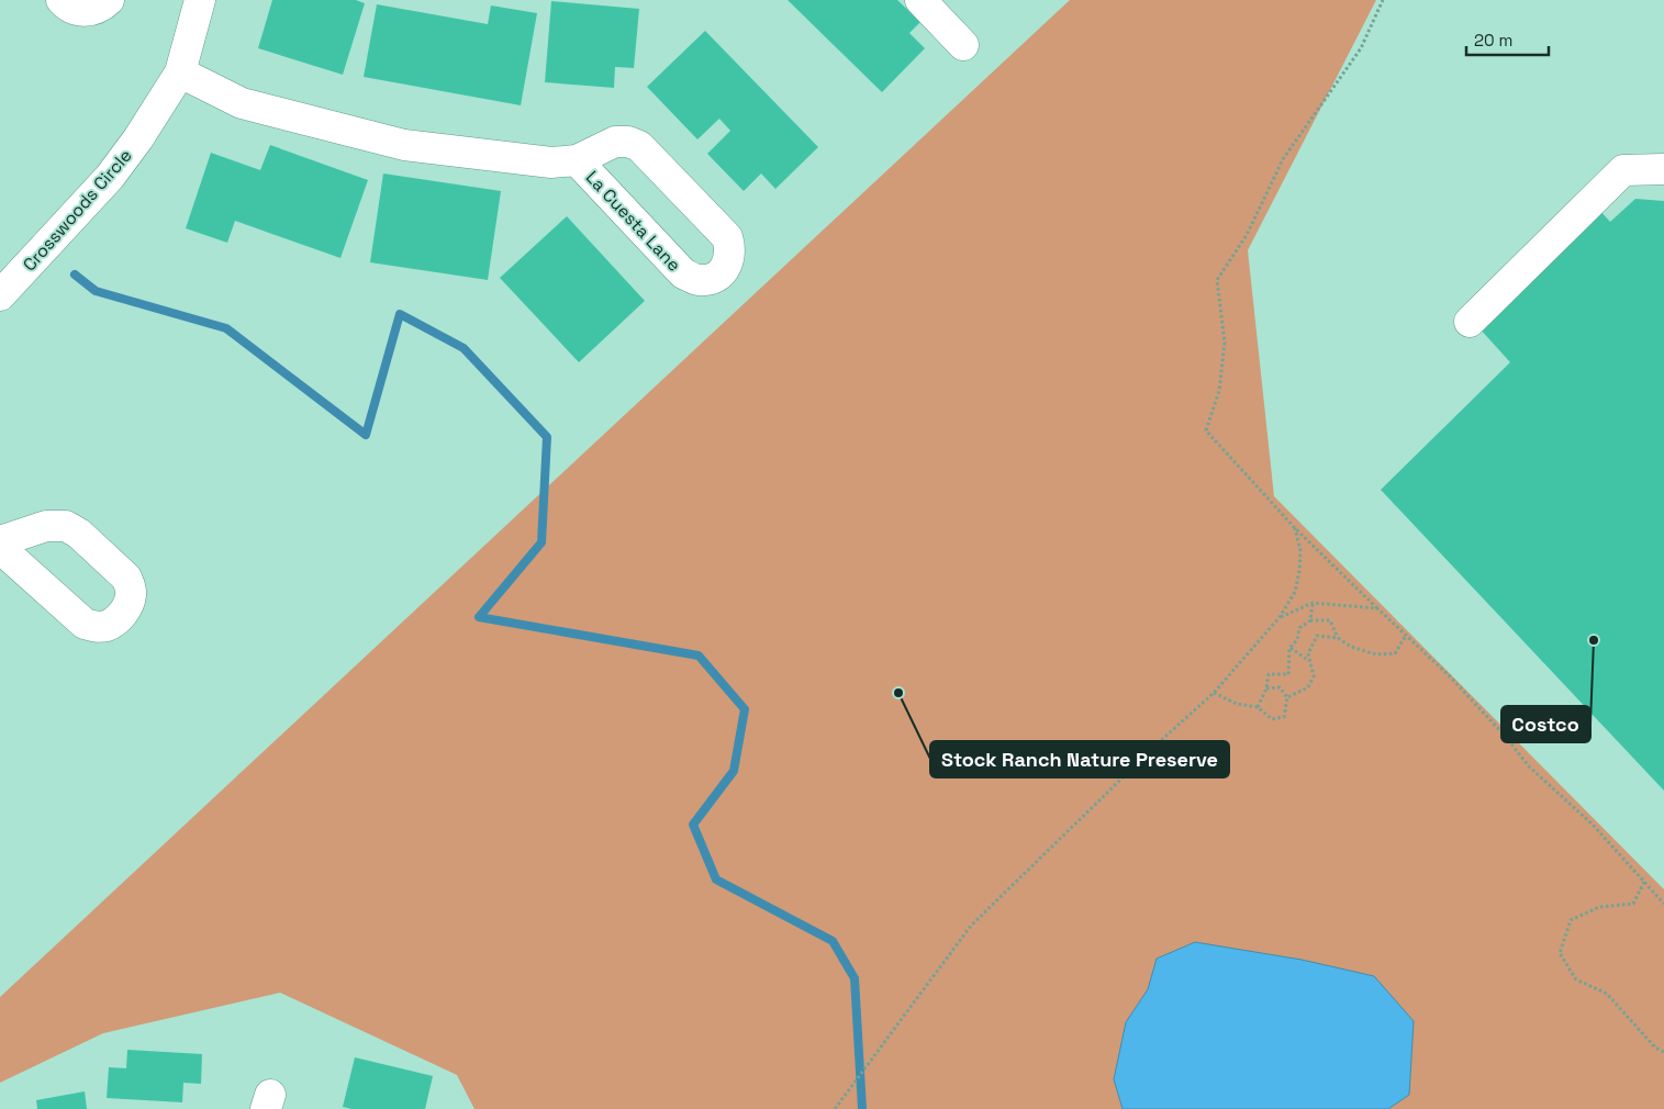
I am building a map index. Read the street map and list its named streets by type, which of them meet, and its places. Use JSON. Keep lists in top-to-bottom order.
{
  "streets": {
    "street": ["Crosswoods Circle", "La Cuesta Lane"]
  },
  "crossings": [
    ["Crosswoods Circle", "La Cuesta Lane"]
  ],
  "places": ["Costco", "Stock Ranch Nature Preserve"],
  "scale_bar": "20 m"
}
